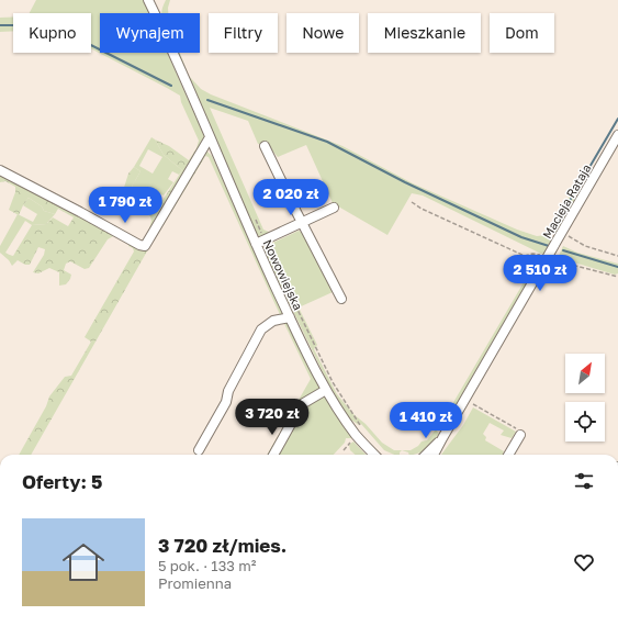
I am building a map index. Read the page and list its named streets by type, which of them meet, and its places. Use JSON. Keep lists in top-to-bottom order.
{
  "streets": {
    "street": ["Macieja Rataja", "Nowowiejska"]
  },
  "north": "top right",
  "page": {
    "chip": [
      "Kupno",
      "Wynajem",
      "Filtry",
      "Nowe",
      "Mieszkanie",
      "Dom"
    ],
    "price": [
      "2 020 zł",
      "1 790 zł",
      "2 510 zł",
      "3 720 zł",
      "1 410 zł"
    ],
    "heading": "Oferty: 5",
    "list": [
      {
        "name": "3 720 zł/mies.",
        "note": "5 pok. · 133 m² · Promienna"
      }
    ]
  }
}
